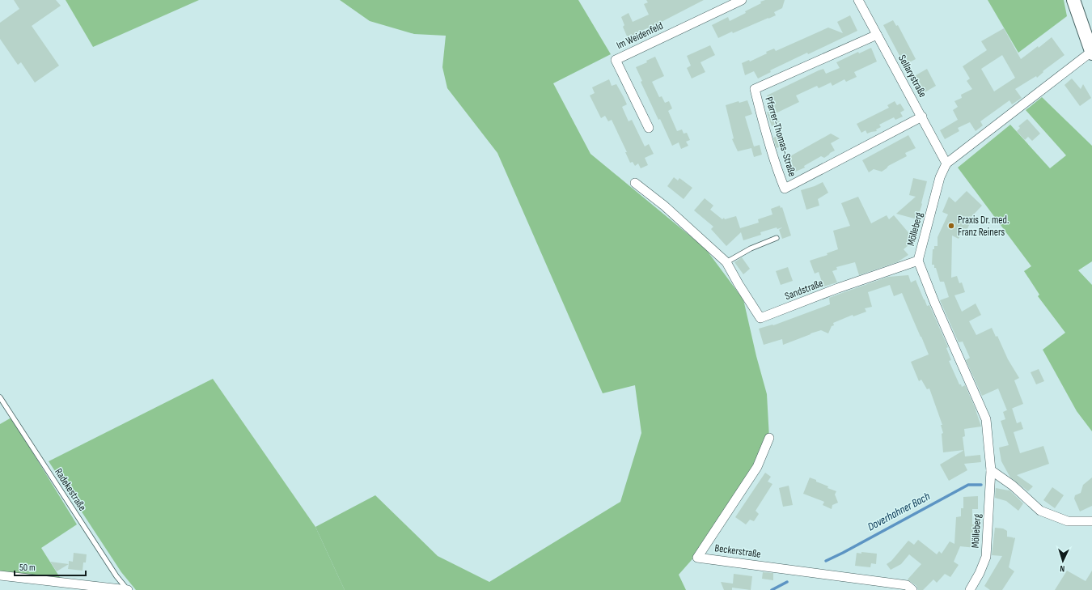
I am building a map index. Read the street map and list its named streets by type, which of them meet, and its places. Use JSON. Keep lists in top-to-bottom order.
{
  "streets": {
    "street": [
      "Im Weidenfeld",
      "Sellarystraße",
      "Pfarrer-Thomas-Straße",
      "Mölleberg",
      "Sandstraße",
      "Beckerstraße"
    ],
    "lane": ["Radekestraße"]
  },
  "crossings": [
    ["Sellarystraße", "Pfarrer-Thomas-Straße"],
    ["Sellarystraße", "Mölleberg"],
    ["Mölleberg", "Sandstraße"]
  ],
  "water": ["Doverhahner Bach"],
  "places": ["Praxis Dr. med. Franz Reiners"],
  "scale_bar": "50 m",
  "north": "bottom"
}
